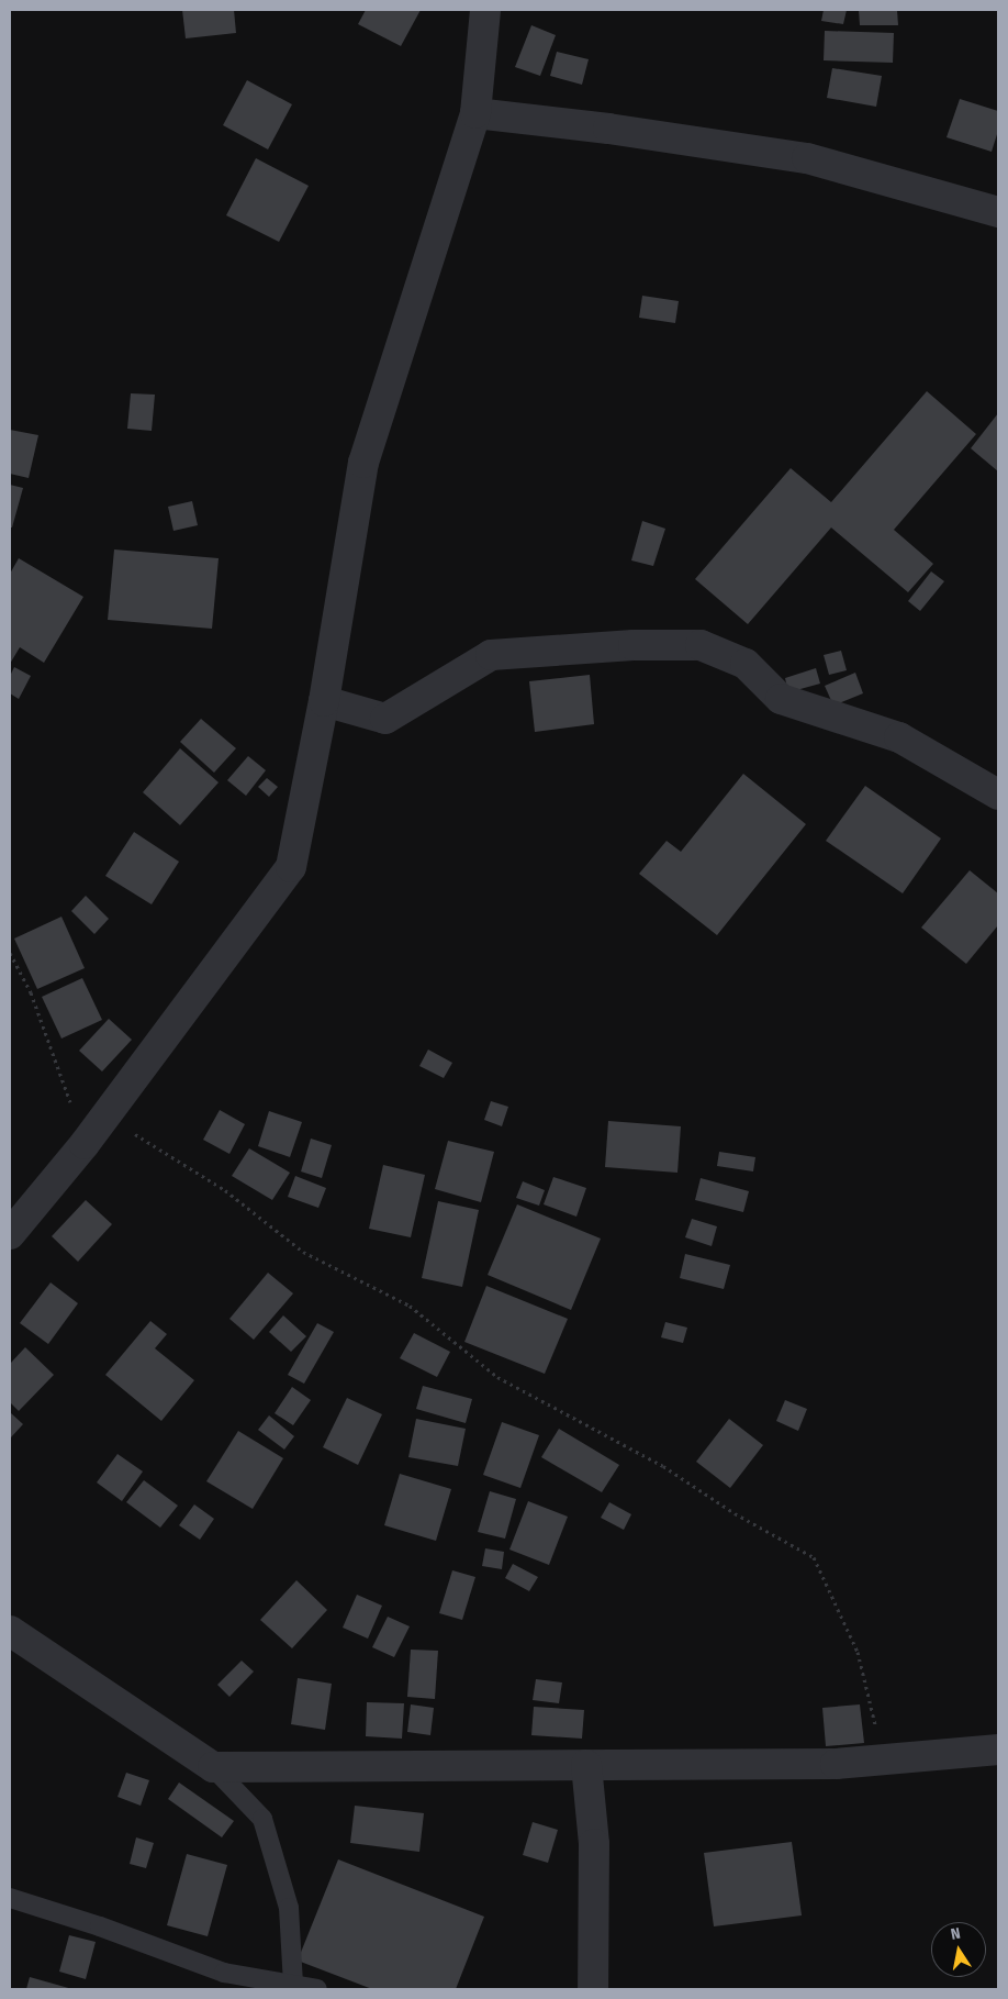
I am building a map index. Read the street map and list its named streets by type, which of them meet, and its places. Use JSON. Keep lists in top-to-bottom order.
{
  "north": "top"
}
